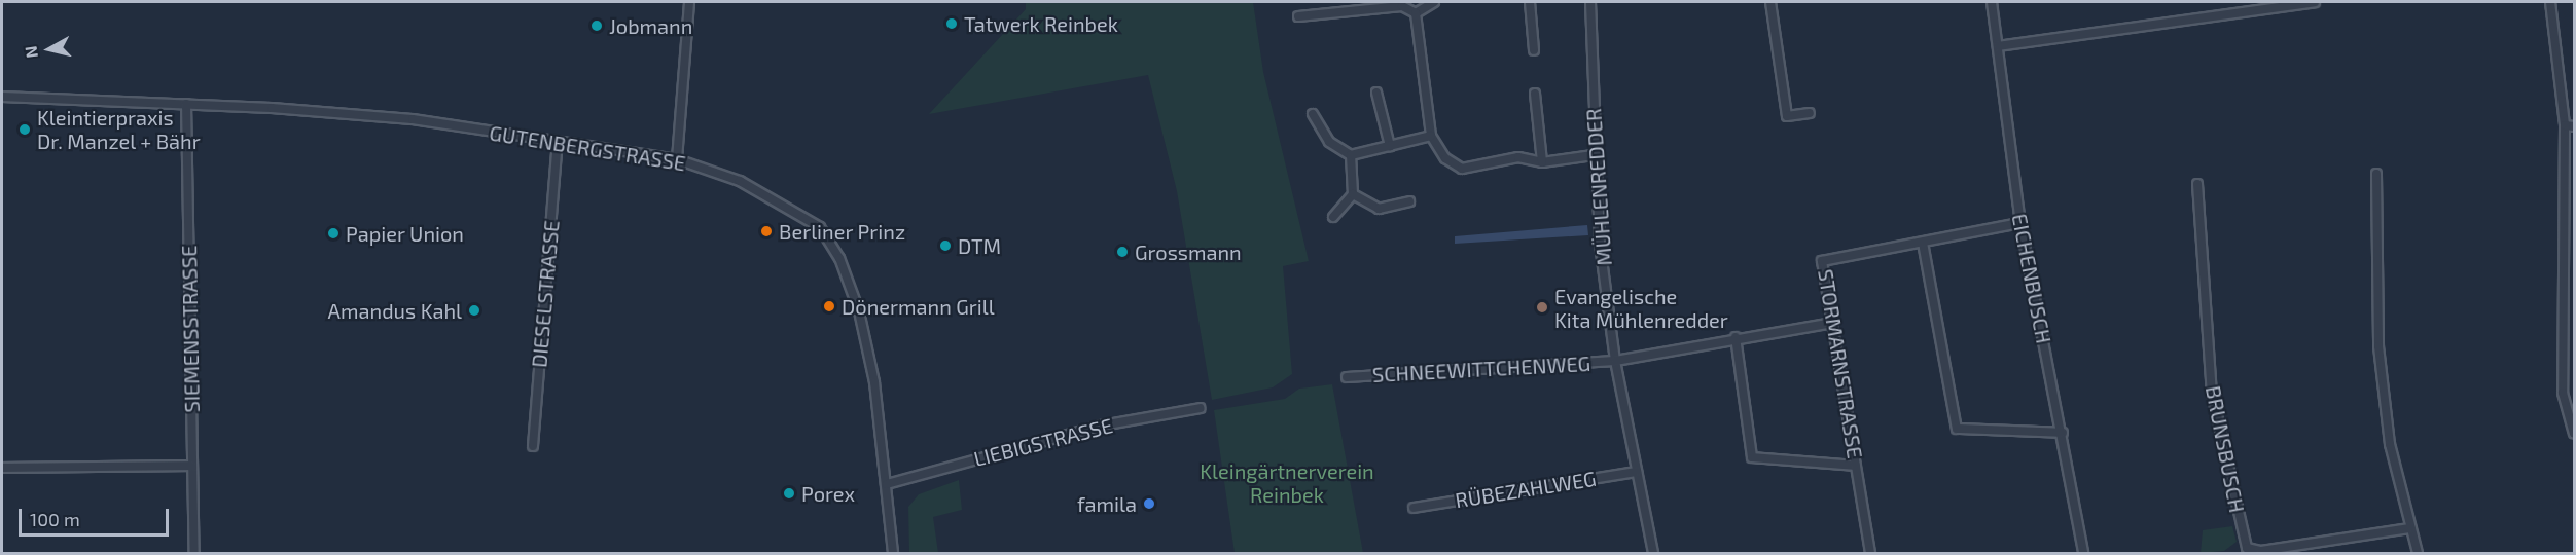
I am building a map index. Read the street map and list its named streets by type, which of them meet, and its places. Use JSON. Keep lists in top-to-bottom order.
{
  "streets": {
    "street": [
      "GUTENBERGSTRASSE",
      "MÜHLENREDDER",
      "EICHENBUSCH",
      "DIESELSTRASSE",
      "SIEMENSSTRASSE",
      "STORMARNSTRASSE",
      "SCHNEEWITTCHENWEG",
      "LIEBIGSTRASSE",
      "BRUNSBUSCH",
      "RÜBEZAHLWEG"
    ]
  },
  "crossings": [
    ["GUTENBERGSTRASSE", "DIESELSTRASSE"],
    ["GUTENBERGSTRASSE", "SIEMENSSTRASSE"],
    ["GUTENBERGSTRASSE", "LIEBIGSTRASSE"],
    ["MÜHLENREDDER", "SCHNEEWITTCHENWEG"],
    ["MÜHLENREDDER", "RÜBEZAHLWEG"],
    ["EICHENBUSCH", "STORMARNSTRASSE"],
    ["STORMARNSTRASSE", "SCHNEEWITTCHENWEG"]
  ],
  "parks": ["Kleingärtnerverein Reinbek"],
  "places": [
    "Tatwerk Reinbek",
    "Jobmann",
    "Kleintierpraxis Dr. Manzel + Bähr",
    "Berliner Prinz",
    "Papier Union",
    "DTM",
    "Grossmann",
    "Dönermann Grill",
    "Evangelische Kita Mühlenredder",
    "Amandus Kahl",
    "Porex",
    "famila"
  ],
  "scale_bar": "100 m",
  "north": "left"
}
